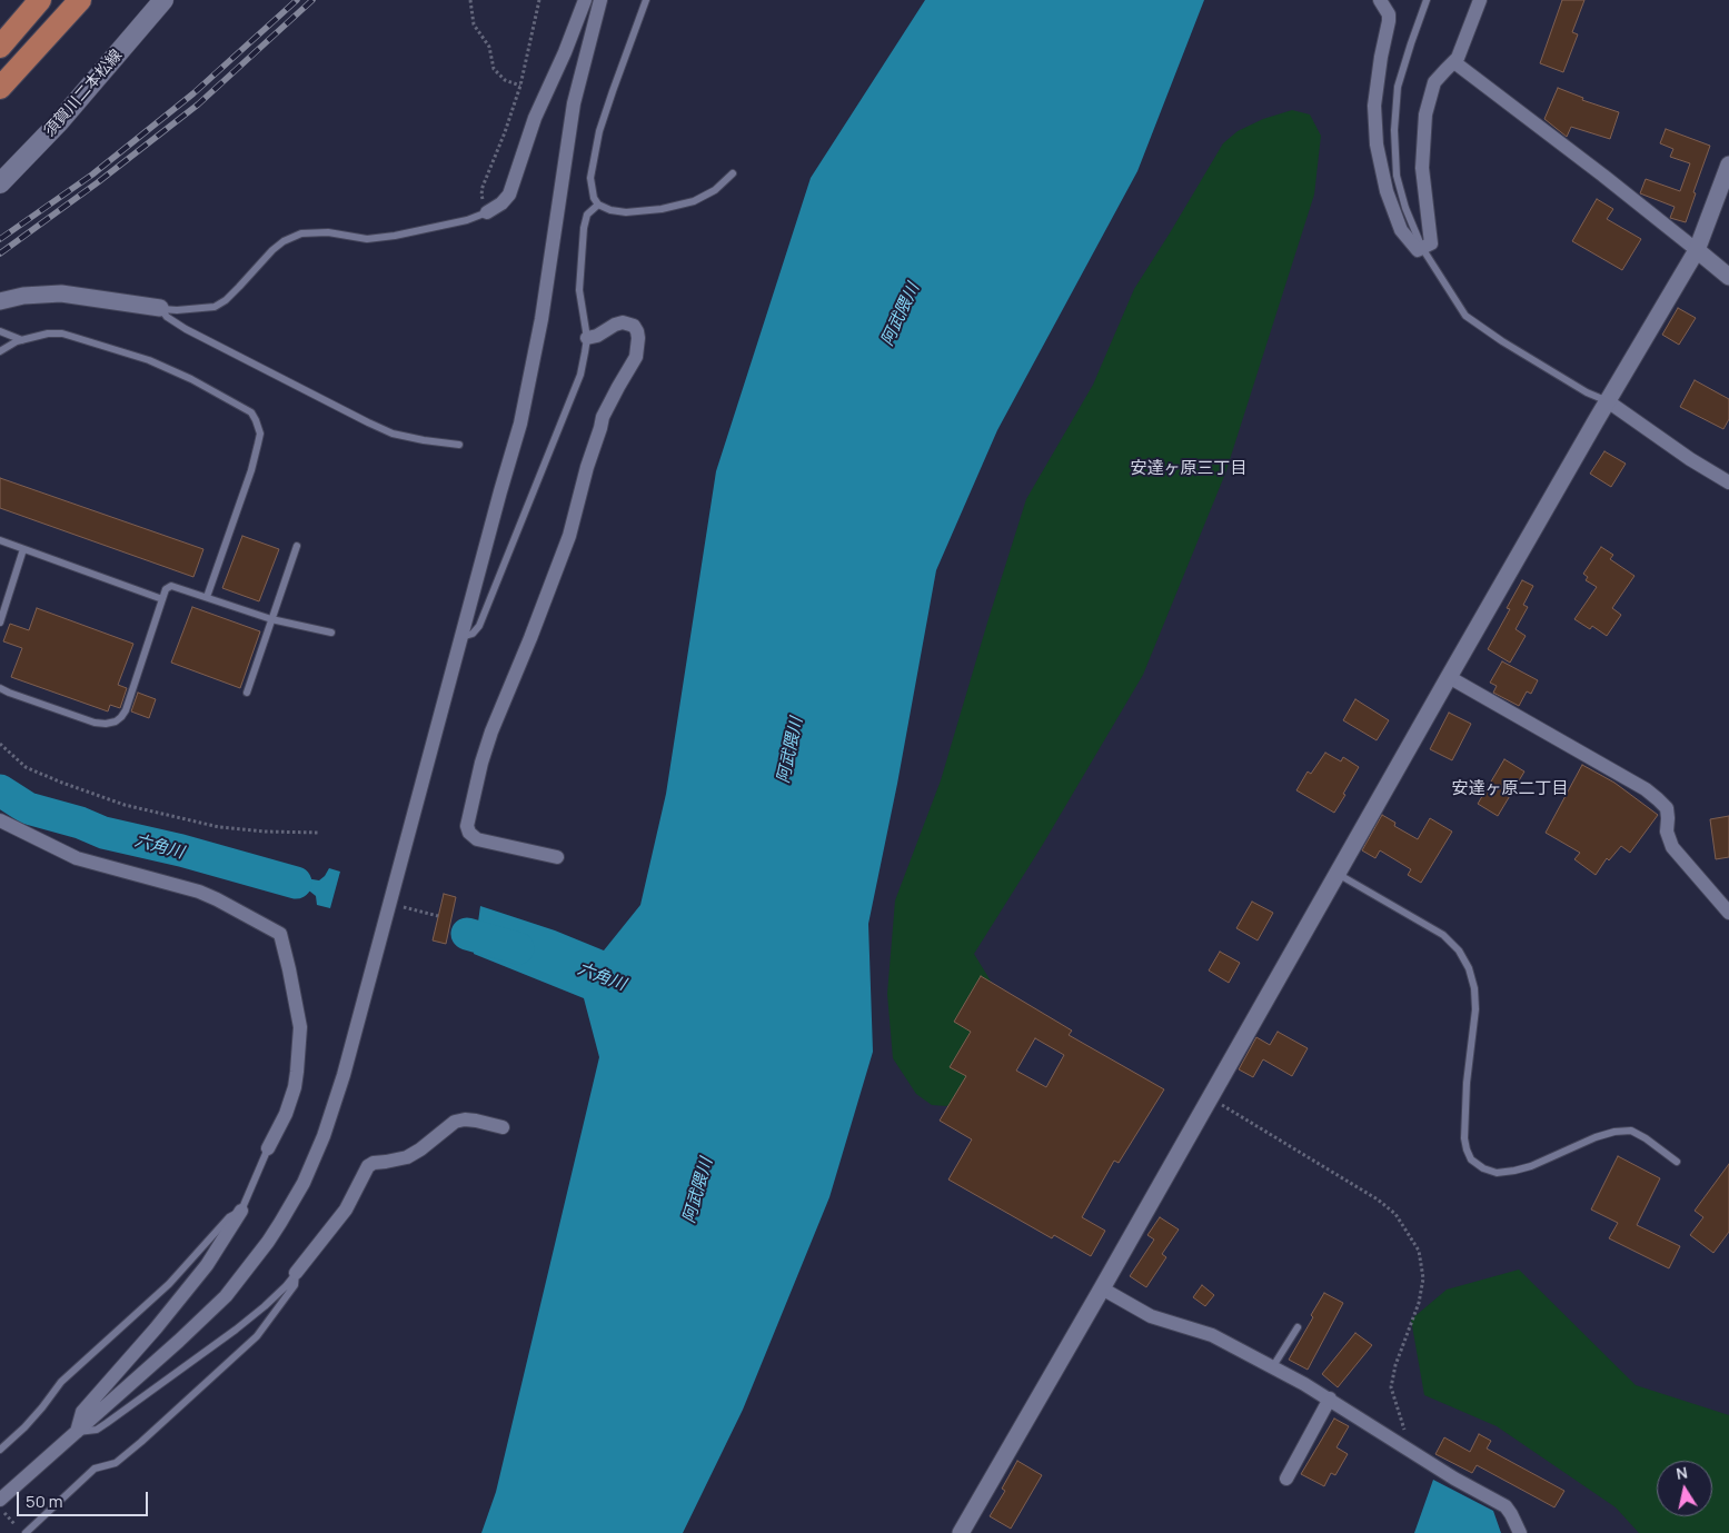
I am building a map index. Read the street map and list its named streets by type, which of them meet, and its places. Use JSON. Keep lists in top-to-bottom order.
{
  "streets": {
    "main road": ["須賀川二本松線"]
  },
  "districts": ["安達ヶ原三丁目", "安達ヶ原二丁目"],
  "water": ["阿武隈川", "六角川"],
  "scale_bar": "50 m",
  "north": "top"
}
